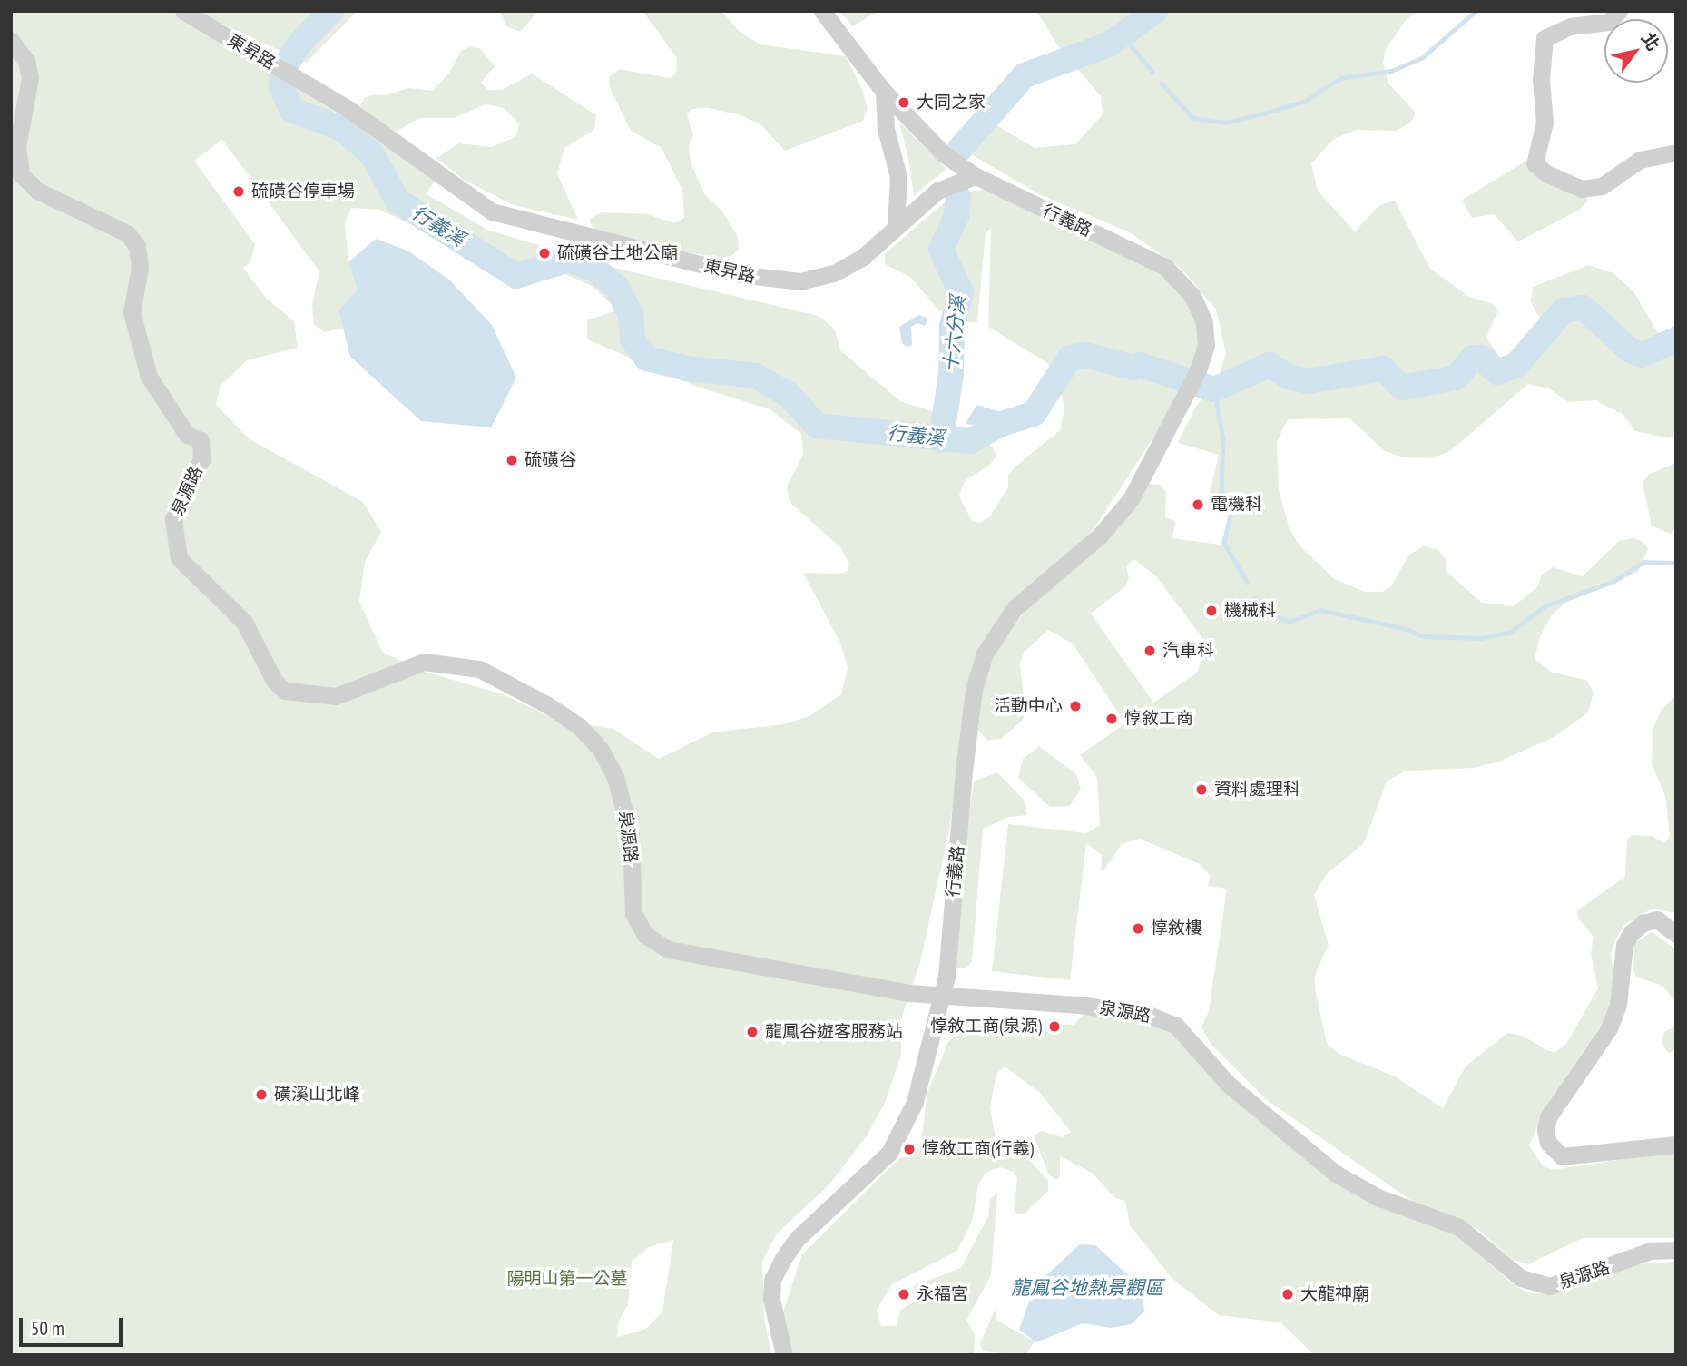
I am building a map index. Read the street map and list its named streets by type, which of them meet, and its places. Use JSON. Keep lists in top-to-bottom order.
{
  "streets": {
    "street": ["東昇路", "行義路", "泉源路"]
  },
  "crossings": [
    ["東昇路", "行義路"],
    ["行義路", "泉源路"]
  ],
  "water": ["行義溪", "十六分溪", "龍鳳谷地熱景觀區"],
  "parks": ["陽明山第一公墓"],
  "places": [
    "大同之家",
    "硫磺谷停車場",
    "硫磺谷土地公廟",
    "硫磺谷",
    "電機科",
    "機械科",
    "汽車科",
    "活動中心",
    "惇敘工商",
    "資料處理科",
    "惇敘樓",
    "惇敘工商(泉源)",
    "龍鳳谷遊客服務站",
    "磺溪山北峰",
    "惇敘工商(行義)",
    "永福宮",
    "大龍神廟"
  ],
  "scale_bar": "50 m",
  "north": "top right"
}
